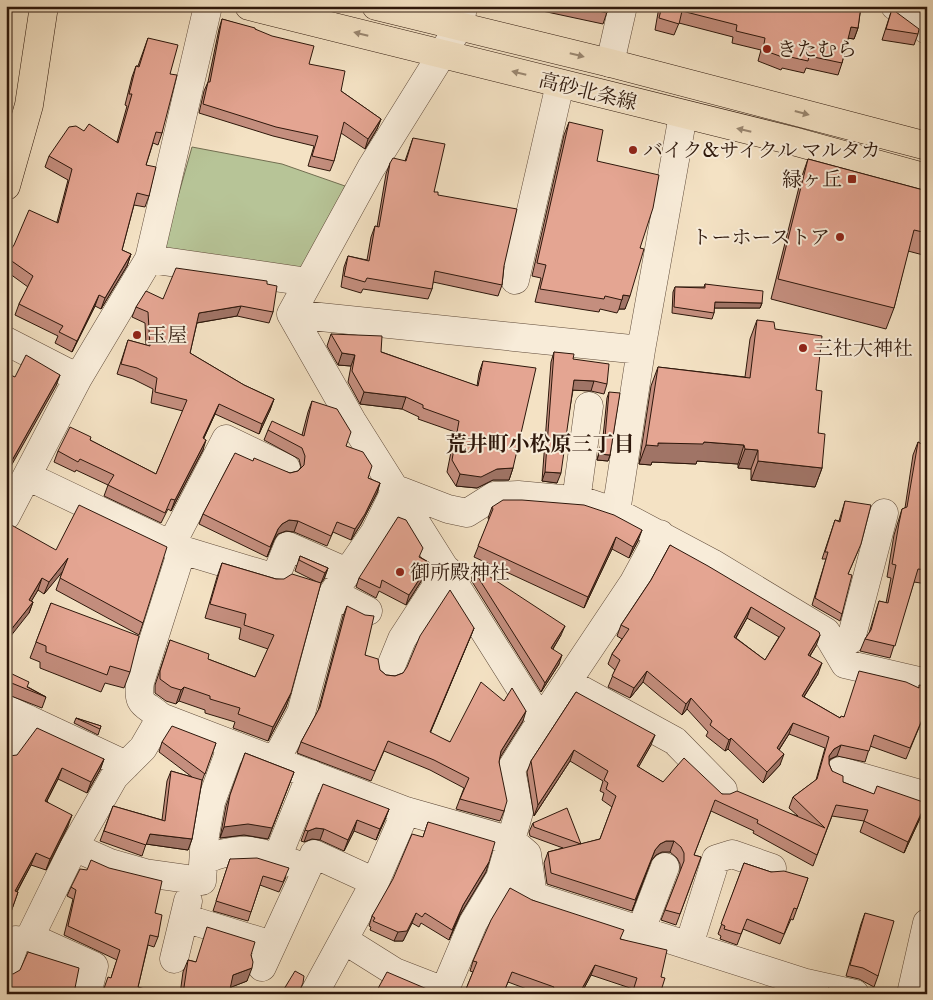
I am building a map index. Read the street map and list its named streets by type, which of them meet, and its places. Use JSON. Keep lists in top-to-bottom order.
{
  "streets": {
    "main road": ["高砂北条線"]
  },
  "districts": ["荒井町小松原三丁目"],
  "places": {
    "other": [
      "きたむら",
      "バイク&サイクル マルタカ",
      "トーホーストア",
      "玉屋",
      "三社大神社",
      "御所殿神社"
    ],
    "transit": ["緑ヶ丘"]
  }
}
